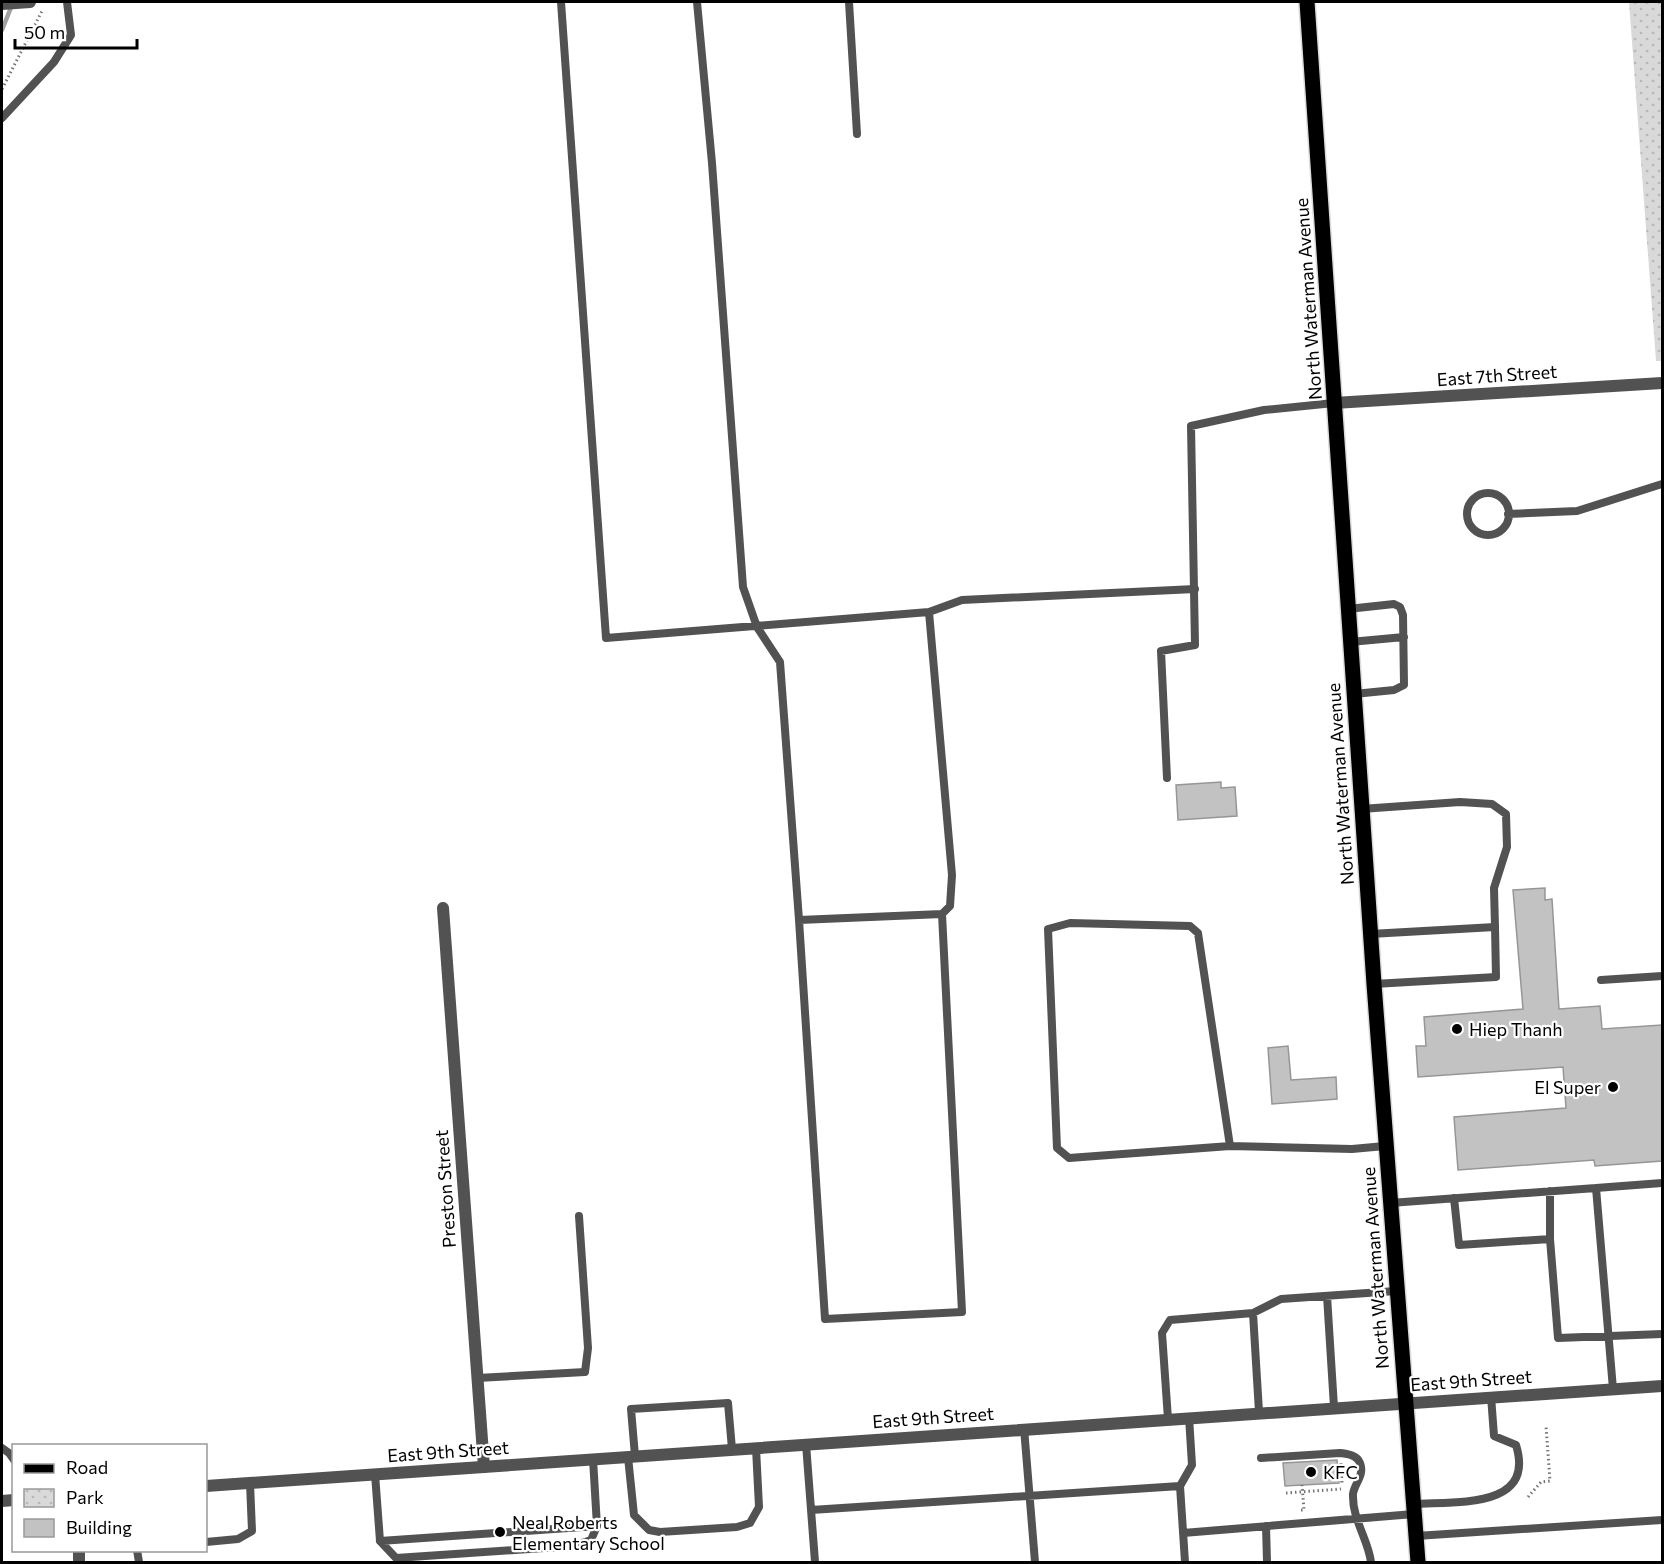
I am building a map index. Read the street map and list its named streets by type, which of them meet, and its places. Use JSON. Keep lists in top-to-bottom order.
{
  "streets": {
    "main road": ["North Waterman Avenue"],
    "street": ["East 7th Street", "Preston Street", "East 9th Street"]
  },
  "crossings": [
    ["North Waterman Avenue", "East 7th Street"],
    ["North Waterman Avenue", "East 9th Street"],
    ["Preston Street", "East 9th Street"]
  ],
  "places": [
    "Hiep Thanh",
    "El Super",
    "KFC",
    "Neal Roberts Elementary School"
  ],
  "legend": ["Road", "Park", "Building"],
  "scale_bar": "50 m"
}
